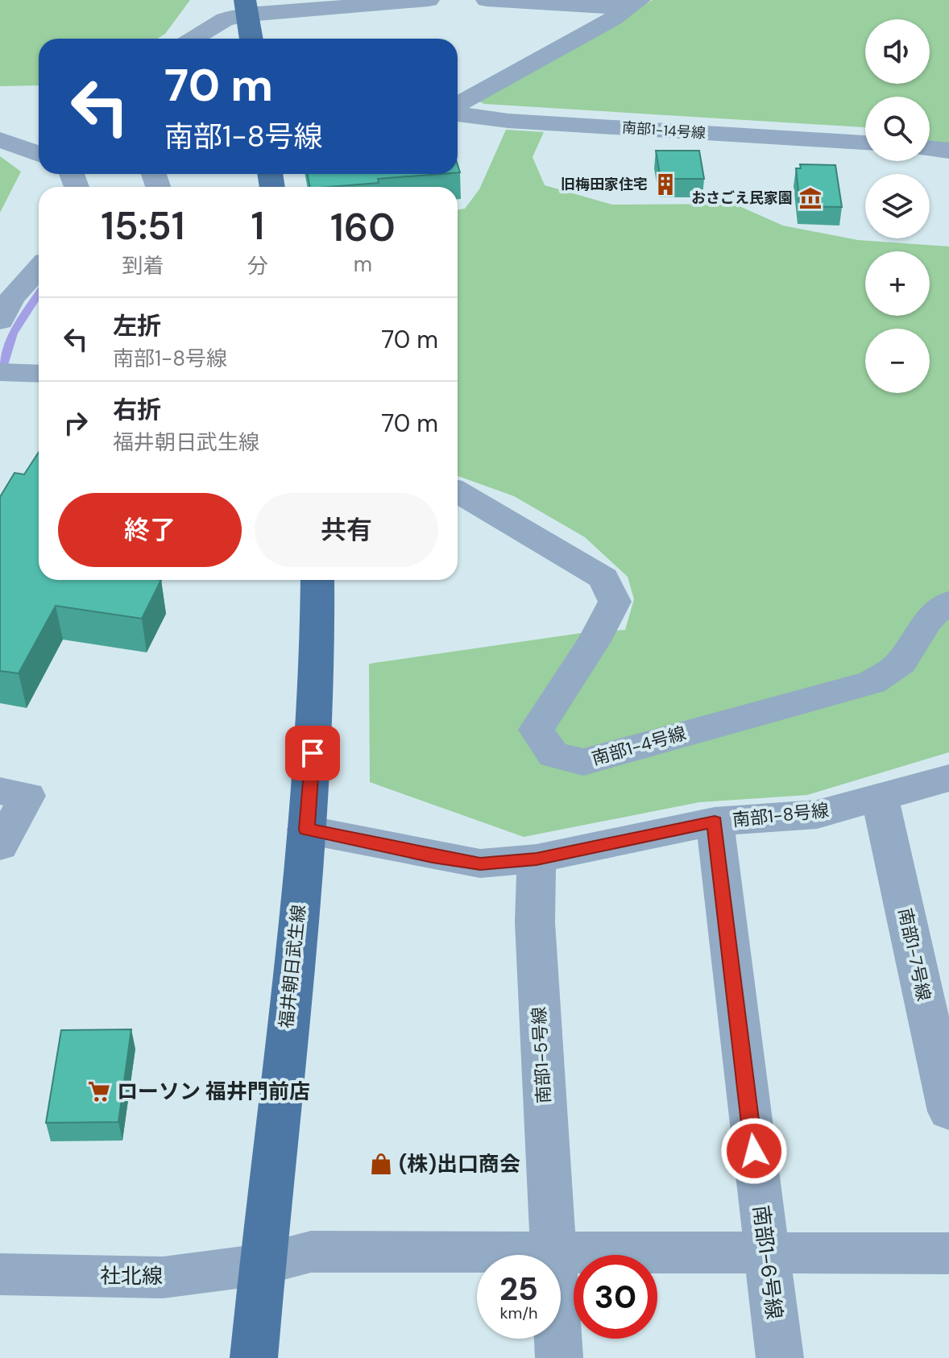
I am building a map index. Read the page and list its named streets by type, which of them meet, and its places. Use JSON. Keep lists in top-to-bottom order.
{
  "streets": {
    "main road": ["福井朝日武生線"],
    "street": [
      "南部1-14号線",
      "南部1-4号線",
      "南部1-8号線",
      "南部1-7号線",
      "南部1-5号線",
      "南部1-6号線",
      "社北線"
    ]
  },
  "crossings": [
    ["南部1-8号線", "南部1-7号線"],
    ["南部1-8号線", "福井朝日武生線"],
    ["南部1-8号線", "南部1-5号線"],
    ["南部1-8号線", "南部1-6号線"],
    ["福井朝日武生線", "社北線"],
    ["南部1-5号線", "社北線"],
    ["南部1-6号線", "社北線"]
  ],
  "places": {
    "building": ["旧梅田家住宅"],
    "museum": ["おさごえ民家園"],
    "supermarket": ["ローソン 福井門前店"],
    "shop": ["(株)出口商会"]
  },
  "page": {
    "map_buttons": ["+", "−"],
    "turn": ["70 m", "南部1-8号線"],
    "eta": [
      "15:51",
      "到着",
      "1",
      "分",
      "160",
      "m"
    ],
    "list": [
      {
        "name": "左折",
        "note": "南部1-8号線",
        "value": "70 m"
      },
      {
        "name": "右折",
        "note": "福井朝日武生線",
        "value": "70 m"
      }
    ],
    "buttons": ["終了", "共有"],
    "speed": "25 km/h",
    "limit": "30"
  }
}
